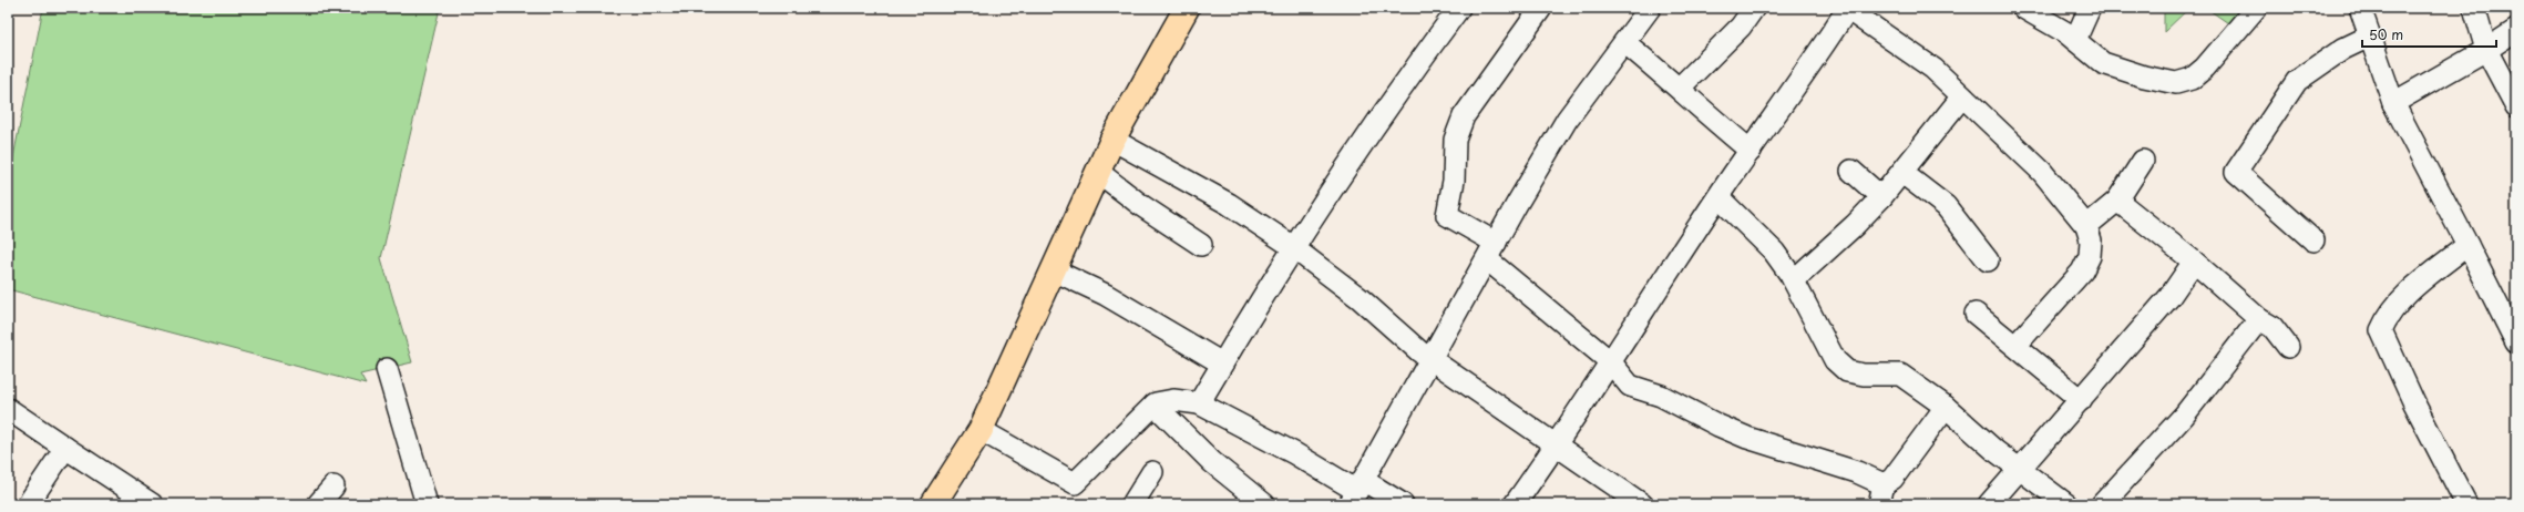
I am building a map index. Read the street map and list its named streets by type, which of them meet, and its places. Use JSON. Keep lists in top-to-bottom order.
{
  "scale_bar": "50 m"
}
